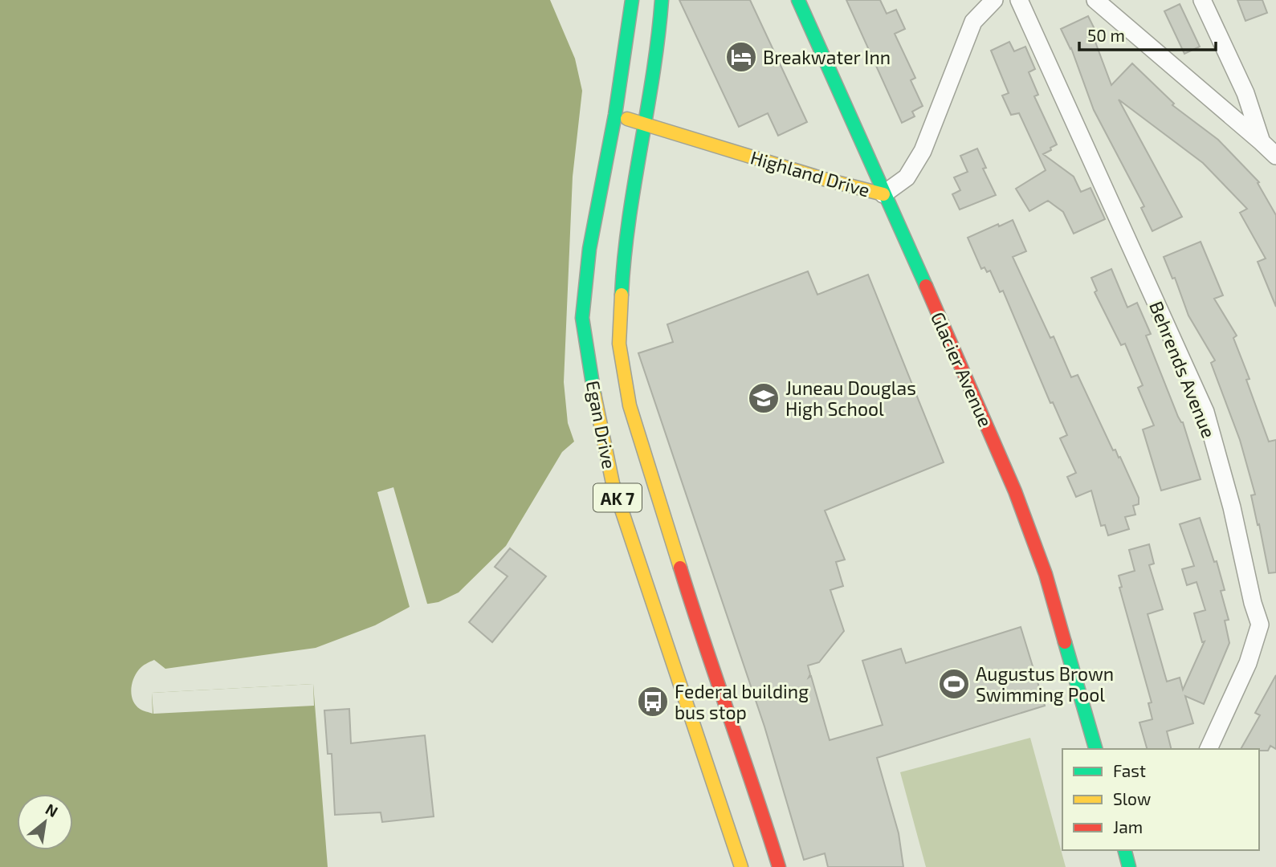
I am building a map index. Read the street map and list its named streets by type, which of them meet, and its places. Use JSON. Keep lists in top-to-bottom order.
{
  "streets": {
    "main road": [
      "Highland Drive",
      "Glacier Avenue",
      "Egan Drive",
      "AK 7"
    ],
    "street": ["Behrends Avenue"]
  },
  "crossings": [
    ["Highland Drive", "Glacier Avenue"],
    ["Highland Drive", "Egan Drive"]
  ],
  "places": {
    "hotel": ["Breakwater Inn"],
    "school or university": ["Juneau Douglas High School"],
    "sports": ["Augustus Brown Swimming Pool"],
    "bus stop": ["Federal building bus stop"]
  },
  "legend": ["Fast", "Slow", "Jam"],
  "scale_bar": "50 m",
  "north": "top right"
}
